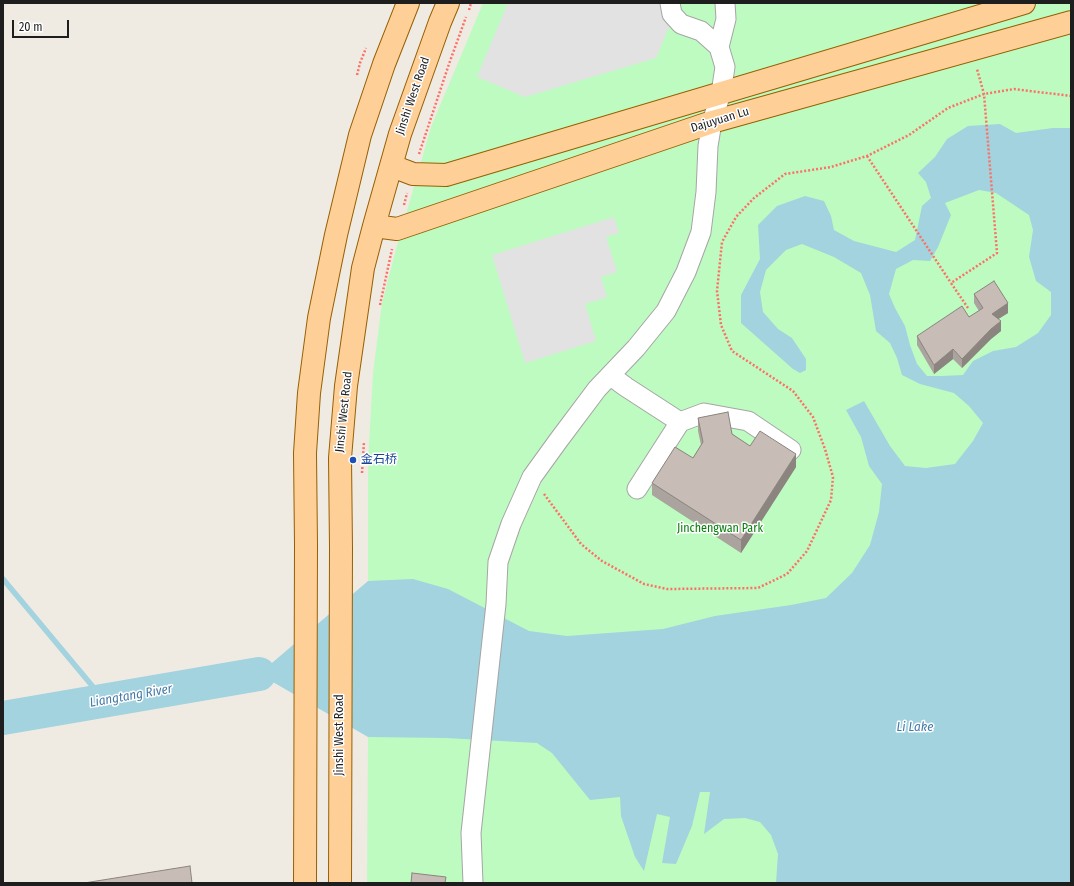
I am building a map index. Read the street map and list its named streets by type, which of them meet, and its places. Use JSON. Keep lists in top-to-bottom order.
{
  "streets": {
    "main road": ["Jinshi West Road", "Dajuyuan Lu"]
  },
  "crossings": [
    ["Jinshi West Road", "Dajuyuan Lu"]
  ],
  "water": ["Liangtang River", "Li Lake"],
  "parks": ["Jinchengwan Park"],
  "places": ["金石桥"],
  "scale_bar": "20 m"
}
